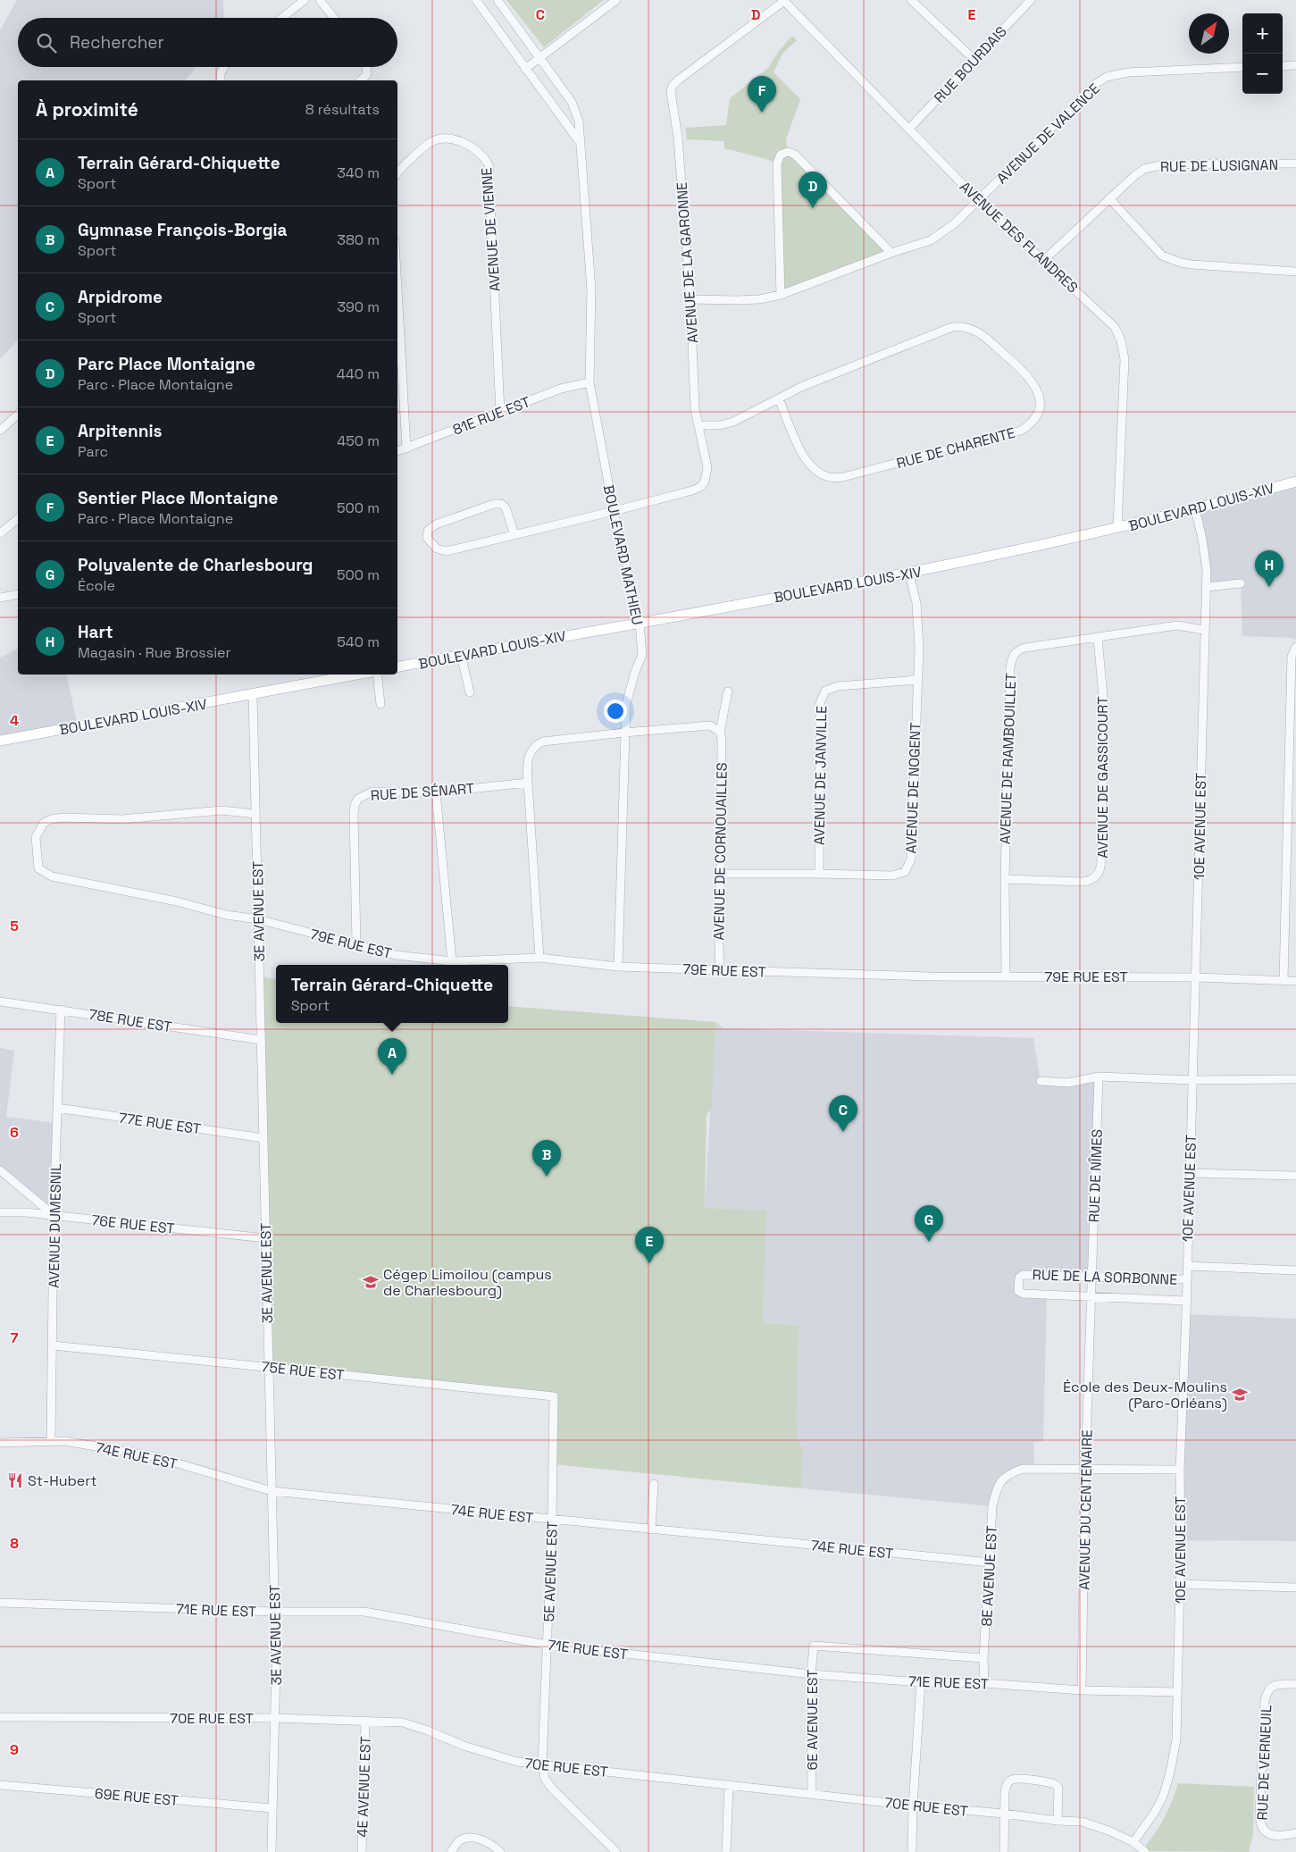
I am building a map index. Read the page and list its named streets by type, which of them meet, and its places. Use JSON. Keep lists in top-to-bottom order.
{
  "streets": {
    "main road": ["BOULEVARD LOUIS-XIV"],
    "street": [
      "RUE BOURDAIS",
      "AVENUE DE VALENCE",
      "RUE DE LUSIGNAN",
      "AVENUE DE VIENNE",
      "AVENUE DES FLANDRES",
      "AVENUE DE LA GARONNE",
      "81E RUE EST",
      "RUE DE CHARENTE",
      "BOULEVARD MATHIEU",
      "AVENUE DE RAMBOUILLET",
      "AVENUE DE JANVILLE",
      "AVENUE DE GASSICOURT",
      "AVENUE DE NOGENT",
      "RUE DE SÉNART",
      "10E AVENUE EST",
      "AVENUE DE CORNOUAILLES",
      "3E AVENUE EST",
      "79E RUE EST",
      "78E RUE EST",
      "77E RUE EST",
      "RUE DE NÎMES",
      "76E RUE EST",
      "AVENUE DUMESNIL",
      "RUE DE LA SORBONNE",
      "75E RUE EST",
      "74E RUE EST",
      "AVENUE DU CENTENAIRE",
      "5E AVENUE EST",
      "8E AVENUE EST",
      "71E RUE EST",
      "70E RUE EST",
      "6E AVENUE EST",
      "RUE DE VERNEUIL",
      "4E AVENUE EST",
      "69E RUE EST"
    ]
  },
  "crossings": [
    ["RUE BOURDAIS", "AVENUE DES FLANDRES"],
    ["AVENUE DE VALENCE", "AVENUE DES FLANDRES"],
    ["AVENUE DE VALENCE", "AVENUE DE LA GARONNE"],
    ["RUE DE LUSIGNAN", "AVENUE DES FLANDRES"],
    ["AVENUE DE VIENNE", "81E RUE EST"],
    ["AVENUE DES FLANDRES", "AVENUE DE LA GARONNE"],
    ["AVENUE DES FLANDRES", "BOULEVARD LOUIS-XIV"],
    ["AVENUE DE LA GARONNE", "RUE DE CHARENTE"],
    ["AVENUE DE LA GARONNE", "BOULEVARD MATHIEU"],
    ["81E RUE EST", "BOULEVARD MATHIEU"],
    ["BOULEVARD LOUIS-XIV", "BOULEVARD MATHIEU"],
    ["BOULEVARD LOUIS-XIV", "AVENUE DE NOGENT"],
    ["BOULEVARD LOUIS-XIV", "10E AVENUE EST"],
    ["BOULEVARD LOUIS-XIV", "3E AVENUE EST"],
    ["BOULEVARD MATHIEU", "79E RUE EST"],
    ["AVENUE DE RAMBOUILLET", "AVENUE DE GASSICOURT"],
    ["AVENUE DE RAMBOUILLET", "10E AVENUE EST"],
    ["AVENUE DE RAMBOUILLET", "79E RUE EST"],
    ["AVENUE DE JANVILLE", "AVENUE DE NOGENT"],
    ["AVENUE DE NOGENT", "AVENUE DE CORNOUAILLES"],
    ["RUE DE SÉNART", "79E RUE EST"],
    ["10E AVENUE EST", "79E RUE EST"],
    ["10E AVENUE EST", "RUE DE LA SORBONNE"],
    ["10E AVENUE EST", "71E RUE EST"],
    ["10E AVENUE EST", "70E RUE EST"],
    ["AVENUE DE CORNOUAILLES", "79E RUE EST"],
    ["3E AVENUE EST", "79E RUE EST"],
    ["3E AVENUE EST", "78E RUE EST"],
    ["3E AVENUE EST", "77E RUE EST"],
    ["3E AVENUE EST", "76E RUE EST"],
    ["3E AVENUE EST", "75E RUE EST"],
    ["3E AVENUE EST", "74E RUE EST"],
    ["3E AVENUE EST", "71E RUE EST"],
    ["3E AVENUE EST", "70E RUE EST"],
    ["3E AVENUE EST", "69E RUE EST"],
    ["78E RUE EST", "AVENUE DUMESNIL"],
    ["77E RUE EST", "AVENUE DUMESNIL"],
    ["RUE DE NÎMES", "RUE DE LA SORBONNE"],
    ["RUE DE NÎMES", "AVENUE DU CENTENAIRE"],
    ["76E RUE EST", "AVENUE DUMESNIL"],
    ["AVENUE DUMESNIL", "75E RUE EST"],
    ["AVENUE DUMESNIL", "74E RUE EST"],
    ["RUE DE LA SORBONNE", "AVENUE DU CENTENAIRE"],
    ["75E RUE EST", "5E AVENUE EST"],
    ["74E RUE EST", "5E AVENUE EST"],
    ["74E RUE EST", "8E AVENUE EST"],
    ["AVENUE DU CENTENAIRE", "8E AVENUE EST"],
    ["AVENUE DU CENTENAIRE", "71E RUE EST"],
    ["5E AVENUE EST", "71E RUE EST"],
    ["5E AVENUE EST", "70E RUE EST"],
    ["8E AVENUE EST", "71E RUE EST"],
    ["71E RUE EST", "6E AVENUE EST"],
    ["70E RUE EST", "6E AVENUE EST"],
    ["70E RUE EST", "4E AVENUE EST"]
  ],
  "places": {
    "school or university": ["Cégep Limoilou (campus de Charlesbourg)", "École des Deux-Moulins (Parc-Orléans)"],
    "restaurant": ["St-Hubert"]
  },
  "north": "top right",
  "page": {
    "map_buttons": ["+", "−"],
    "search": "Rechercher",
    "pins": [
      "F",
      "D",
      "H",
      "A",
      "C",
      "B",
      "G",
      "E"
    ],
    "heading": ["À proximité", "8 résultats"],
    "list": [
      {
        "mark": "A",
        "name": "Terrain Gérard-Chiquette",
        "note": "Sport",
        "value": "340 m"
      },
      {
        "mark": "B",
        "name": "Gymnase François-Borgia",
        "note": "Sport",
        "value": "380 m"
      },
      {
        "mark": "C",
        "name": "Arpidrome",
        "note": "Sport",
        "value": "390 m"
      },
      {
        "mark": "D",
        "name": "Parc Place Montaigne",
        "note": "Parc · Place Montaigne",
        "value": "440 m"
      },
      {
        "mark": "E",
        "name": "Arpitennis",
        "note": "Parc",
        "value": "450 m"
      },
      {
        "mark": "F",
        "name": "Sentier Place Montaigne",
        "note": "Parc · Place Montaigne",
        "value": "500 m"
      },
      {
        "mark": "G",
        "name": "Polyvalente de Charlesbourg",
        "note": "École",
        "value": "500 m"
      },
      {
        "mark": "H",
        "name": "Hart",
        "note": "Magasin · Rue Brossier",
        "value": "540 m"
      }
    ],
    "popup": ["Terrain Gérard-Chiquette", "Sport"]
  },
  "grid": {
    "columns": ["C", "D", "E"],
    "rows": [
      "4",
      "5",
      "6",
      "7",
      "8",
      "9"
    ]
  }
}
